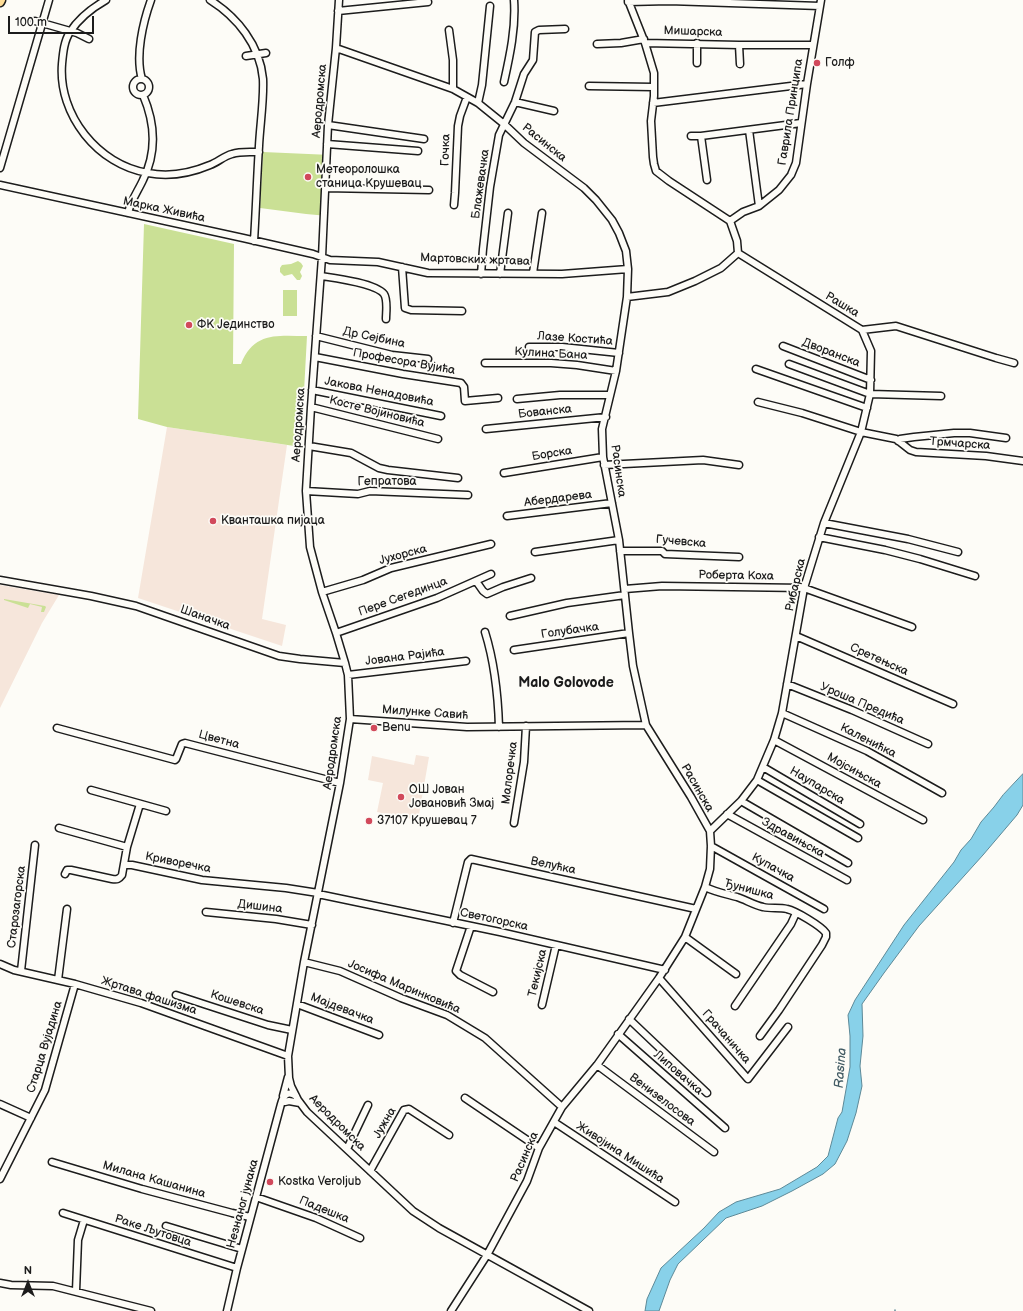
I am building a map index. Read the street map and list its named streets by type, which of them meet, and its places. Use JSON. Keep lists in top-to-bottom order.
{
  "streets": {
    "street": [
      "Мишарска",
      "Аеродромска",
      "Гаврила Принципа",
      "Расинска",
      "Гочка",
      "Блажевачка",
      "Марка Живића",
      "Мартовских жртава",
      "Рашка",
      "Др Сејбина",
      "Лазе Костића",
      "Дворанска",
      "Кулина Бана",
      "Професора Вујића",
      "Јакова Ненадовића",
      "Косте Војиновића",
      "Бованска",
      "Трмчарска",
      "Борска",
      "Гепратова",
      "Абердарева",
      "Гучевска",
      "Јухорска",
      "Роберта Коха",
      "Рибарска",
      "Пере Сегединца",
      "Шаначка",
      "Голубачка",
      "Јована Рајића",
      "Сретењска",
      "Уроша Предића",
      "Милунке Савић",
      "Цветна",
      "Каленићка",
      "Мојсињска",
      "Малоречка",
      "Наупарска",
      "Здравињска",
      "Криворечка",
      "Велућка",
      "Купачка",
      "Ђунишка",
      "Старозагорска",
      "Дишина",
      "Светогорска",
      "Текијска",
      "Јосифа Маринковића",
      "Жртава фашизма",
      "Кошевска",
      "Мајдевачка",
      "Грачаничка",
      "Старца Вујадина",
      "Липовачка",
      "Венизелосова",
      "Јужна",
      "Живојина Мишића",
      "Милана Кашанина",
      "Незнаног јунака",
      "Падешка",
      "Раке Љутовца"
    ]
  },
  "crossings": [
    ["Мишарска", "Гаврила Принципа"],
    ["Аеродромска", "Расинска"],
    ["Аеродромска", "Марка Живића"],
    ["Аеродромска", "Мартовских жртава"],
    ["Аеродромска", "Др Сејбина"],
    ["Аеродромска", "Професора Вујића"],
    ["Аеродромска", "Јакова Ненадовића"],
    ["Аеродромска", "Косте Војиновића"],
    ["Аеродромска", "Гепратова"],
    ["Аеродромска", "Јухорска"],
    ["Аеродромска", "Пере Сегединца"],
    ["Аеродромска", "Шаначка"],
    ["Аеродромска", "Јована Рајића"],
    ["Аеродромска", "Милунке Савић"],
    ["Аеродромска", "Цветна"],
    ["Аеродромска", "Криворечка"],
    ["Аеродромска", "Дишина"],
    ["Аеродромска", "Светогорска"],
    ["Аеродромска", "Јосифа Маринковића"],
    ["Аеродромска", "Жртава фашизма"],
    ["Аеродромска", "Кошевска"],
    ["Аеродромска", "Мајдевачка"],
    ["Аеродромска", "Јужна"],
    ["Аеродромска", "Незнаног јунака"],
    ["Расинска", "Гочка"],
    ["Расинска", "Блажевачка"],
    ["Расинска", "Мартовских жртава"],
    ["Расинска", "Лазе Костића"],
    ["Расинска", "Кулина Бана"],
    ["Расинска", "Бованска"],
    ["Расинска", "Борска"],
    ["Расинска", "Абердарева"],
    ["Расинска", "Гучевска"],
    ["Расинска", "Роберта Коха"],
    ["Расинска", "Рибарска"],
    ["Расинска", "Голубачка"],
    ["Расинска", "Милунке Савић"],
    ["Расинска", "Велућка"],
    ["Расинска", "Купачка"],
    ["Расинска", "Ђунишка"],
    ["Расинска", "Светогорска"],
    ["Расинска", "Јосифа Маринковића"],
    ["Расинска", "Грачаничка"],
    ["Расинска", "Липовачка"],
    ["Расинска", "Венизелосова"],
    ["Расинска", "Живојина Мишића"],
    ["Блажевачка", "Мартовских жртава"],
    ["Марка Живића", "Мартовских жртава"],
    ["Рашка", "Рибарска"],
    ["Дворанска", "Рибарска"],
    ["Трмчарска", "Рибарска"],
    ["Роберта Коха", "Рибарска"],
    ["Рибарска", "Сретењска"],
    ["Рибарска", "Уроша Предића"],
    ["Рибарска", "Каленићка"],
    ["Рибарска", "Мојсињска"],
    ["Рибарска", "Наупарска"],
    ["Рибарска", "Здравињска"],
    ["Милунке Савић", "Малоречка"],
    ["Криворечка", "Светогорска"],
    ["Велућка", "Светогорска"],
    ["Старозагорска", "Жртава фашизма"],
    ["Светогорска", "Текијска"],
    ["Жртава фашизма", "Старца Вујадина"],
    ["Милана Кашанина", "Незнаног јунака"],
    ["Незнаног јунака", "Падешка"],
    ["Незнаног јунака", "Раке Љутовца"]
  ],
  "districts": ["Malo Golovode"],
  "water": ["Rasina"],
  "places": [
    "Голф",
    "Метеоролошка станица Крушевац",
    "ФК Јединство",
    "Кванташка пијаца",
    "Benu",
    "ОШ Јован Јовановић Змај",
    "37107 Крушевац 7",
    "Kostka Veroljub"
  ],
  "scale_bar": "100 m",
  "north": "top"
}
